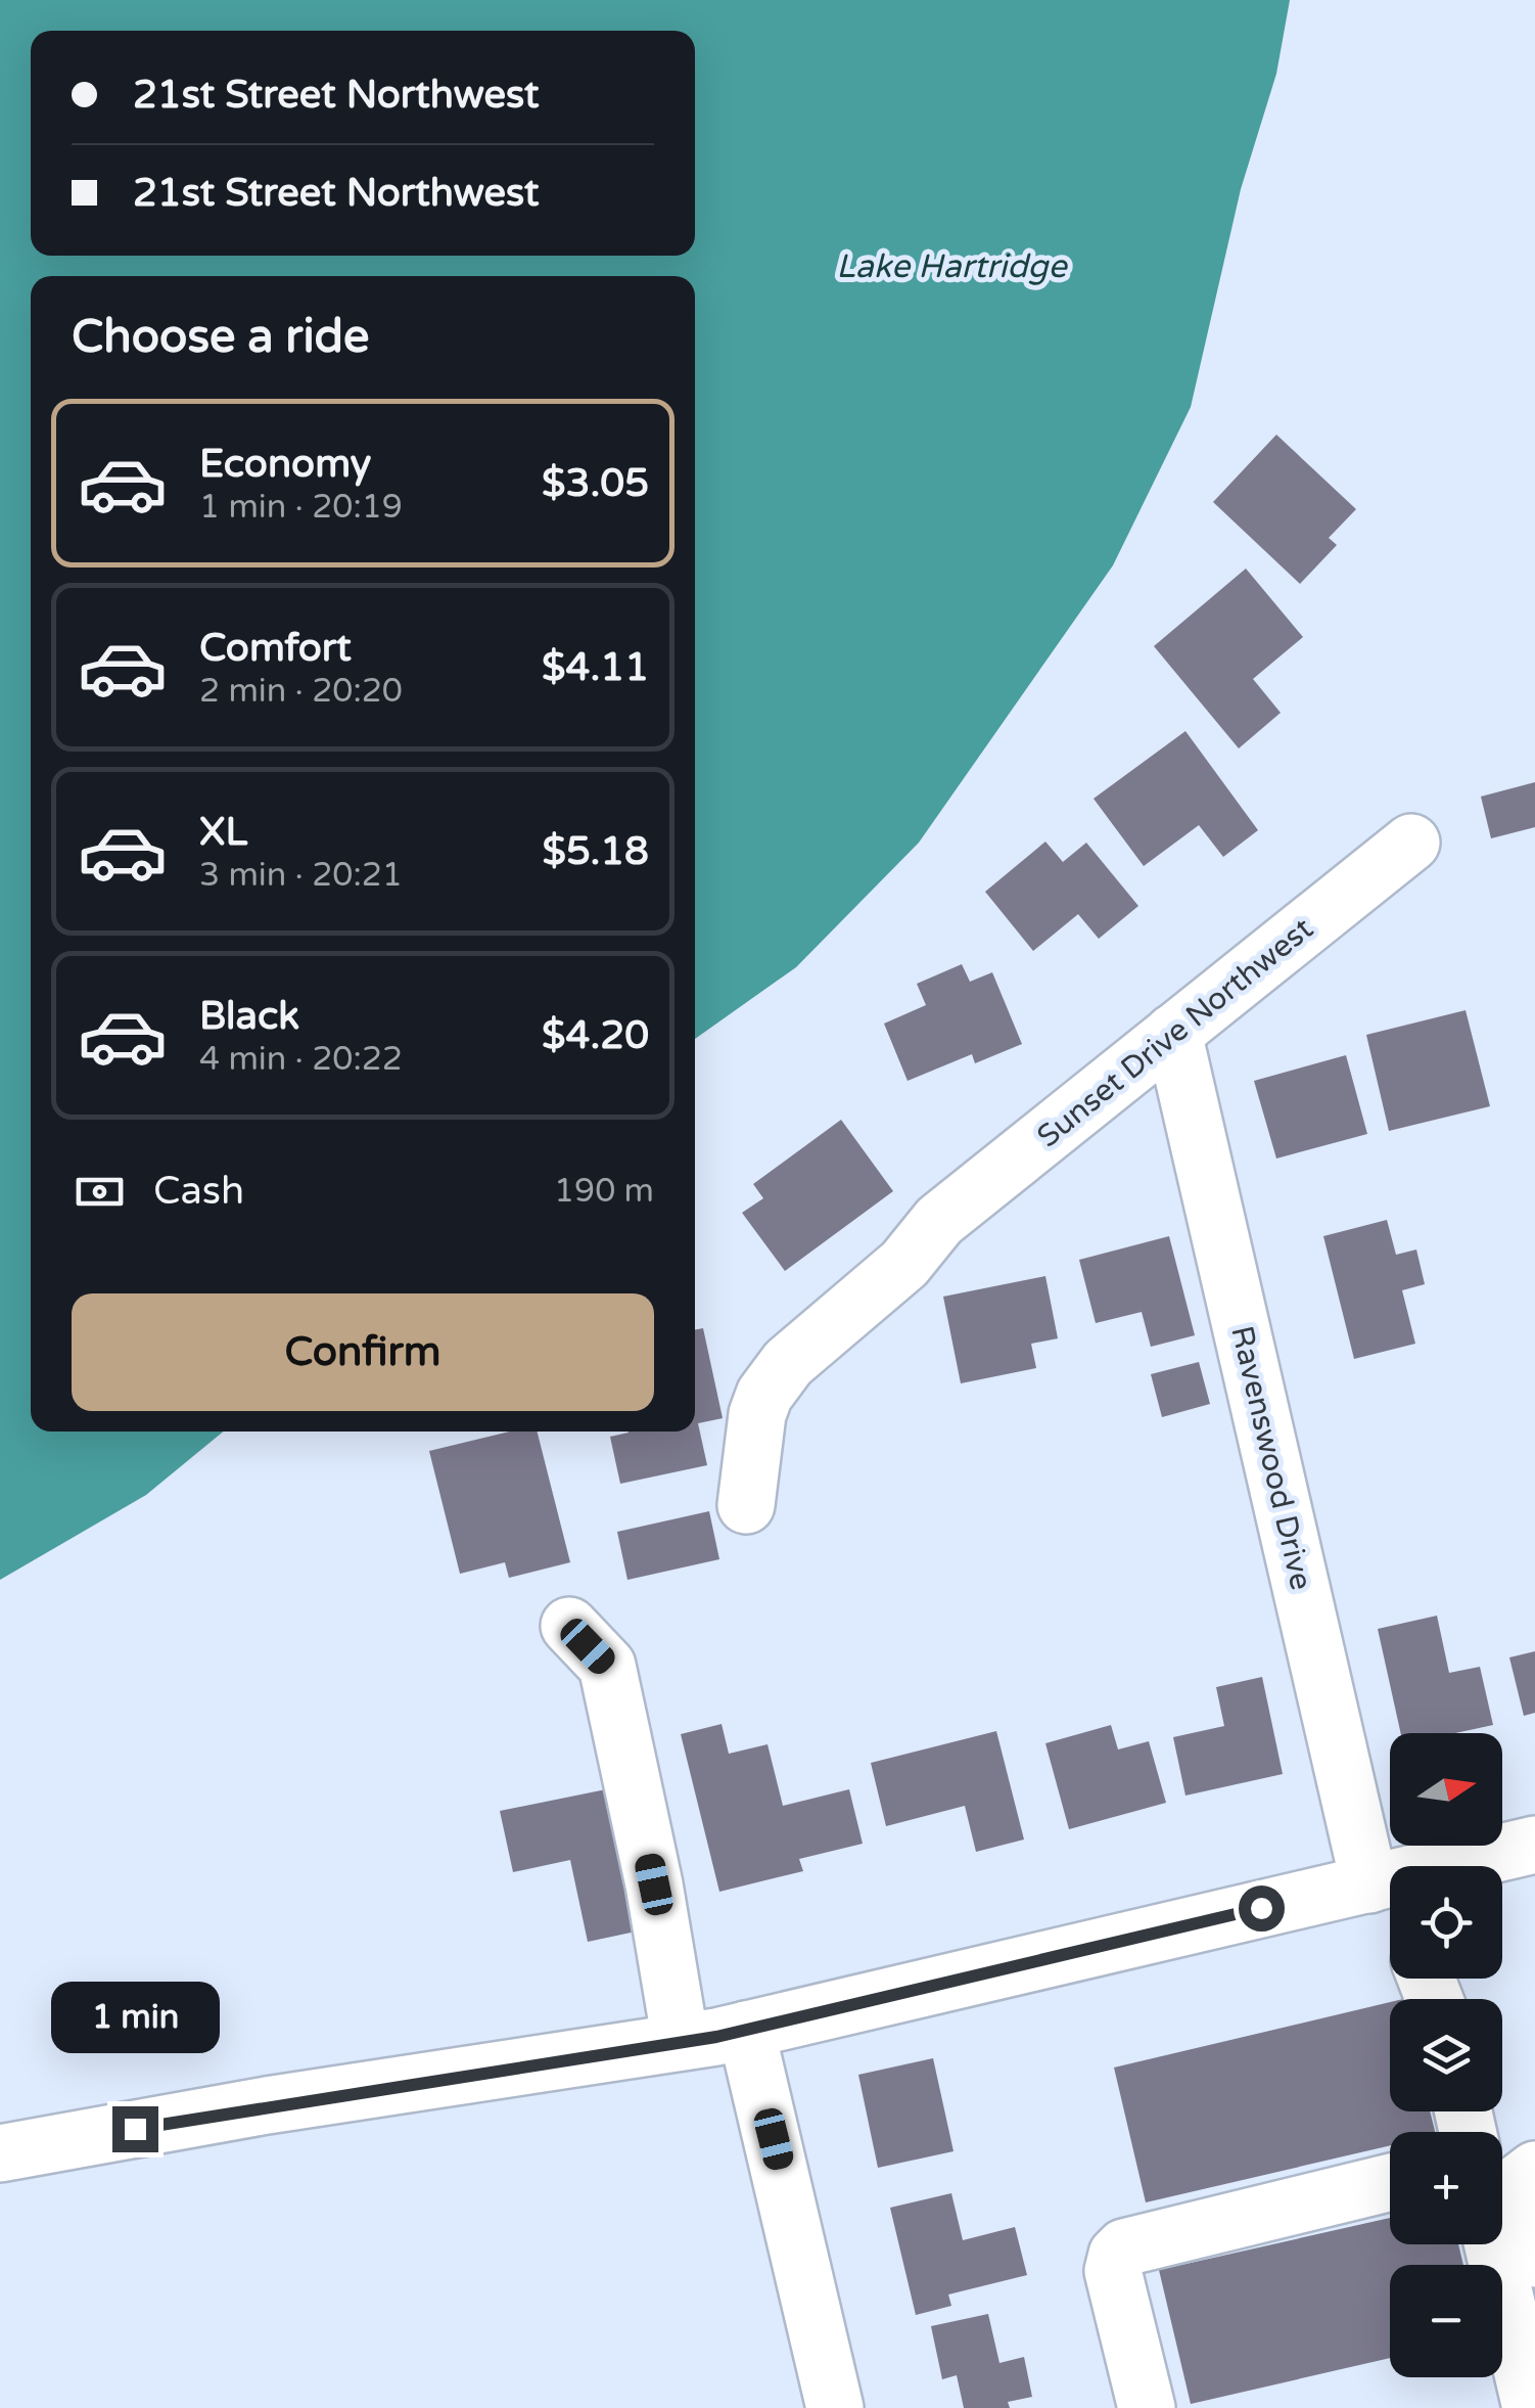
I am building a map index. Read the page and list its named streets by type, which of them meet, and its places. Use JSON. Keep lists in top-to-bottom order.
{
  "streets": {
    "street": ["Sunset Drive Northwest", "Ravenswood Drive"]
  },
  "crossings": [
    ["Sunset Drive Northwest", "Ravenswood Drive"]
  ],
  "water": ["Lake Hartridge"],
  "north": "right",
  "page": {
    "banner": ["21st Street Northwest", "21st Street Northwest"],
    "heading": "Choose a ride",
    "list": [
      {
        "name": "Economy",
        "note": "1 min · 20:19",
        "value": "$3.05"
      },
      {
        "name": "Comfort",
        "note": "2 min · 20:20",
        "value": "$4.11"
      },
      {
        "name": "XL",
        "note": "3 min · 20:21",
        "value": "$5.18"
      },
      {
        "name": "Black",
        "note": "4 min · 20:22",
        "value": "$4.20"
      }
    ],
    "pay": ["Cash", "190 m"],
    "buttons": "Confirm",
    "map_buttons": ["+", "−"],
    "bubble": "1 min"
  }
}
